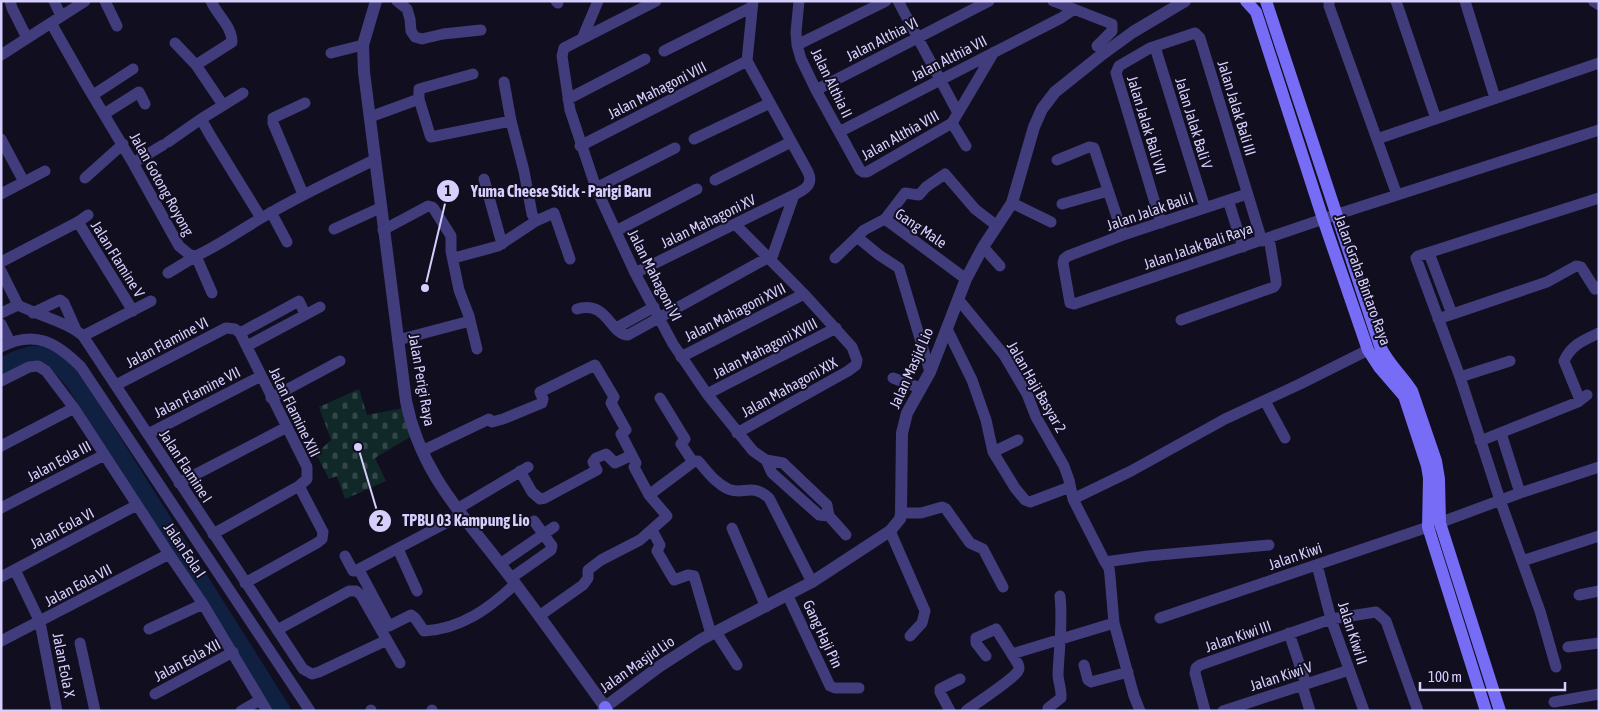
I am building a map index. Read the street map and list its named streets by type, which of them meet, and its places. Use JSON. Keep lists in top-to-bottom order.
{
  "streets": {
    "main road": ["Jalan Graha Bintaro Raya"],
    "street": [
      "Jalan Althia VI",
      "Jalan Althia VII",
      "Jalan Althia II",
      "Jalan Mahagoni VIII",
      "Jalan Jalak Bali III",
      "Jalan Jalak Bali V",
      "Jalan Jalak Bali VII",
      "Jalan Althia VIII",
      "Jalan Gotong Royong",
      "Jalan Jalak Bali I",
      "Jalan Mahagoni XV",
      "Gang Male",
      "Jalan Jalak Bali Raya",
      "Jalan Flamine V",
      "Jalan Mahagoni VI",
      "Jalan Mahagoni XVII",
      "Jalan Flamine VI",
      "Jalan Mahagoni XVIII",
      "Jalan Masjid Lio",
      "Jalan Perigi Raya",
      "Jalan Mahagoni XIX",
      "Jalan Haji Basyar 2",
      "Jalan Flamine VII",
      "Jalan Flamine XIII",
      "Jalan Eola III",
      "Jalan Flamine I",
      "Jalan Eola VI",
      "Jalan Eola I",
      "Jalan Kiwi",
      "Jalan Eola VII",
      "Jalan Kiwi II",
      "Gang Haji Pin",
      "Jalan Kiwi III",
      "Jalan Eola XII",
      "Jalan Eola X",
      "Jalan Kiwi V"
    ]
  },
  "crossings": [
    ["Jalan Althia VI", "Jalan Althia II"],
    ["Jalan Althia VII", "Jalan Althia II"],
    ["Jalan Althia VII", "Jalan Althia VIII"],
    ["Jalan Althia II", "Jalan Althia VIII"],
    ["Jalan Mahagoni VIII", "Jalan Mahagoni VI"],
    ["Jalan Jalak Bali III", "Jalan Jalak Bali V"],
    ["Jalan Jalak Bali III", "Jalan Jalak Bali VII"],
    ["Jalan Jalak Bali III", "Jalan Jalak Bali I"],
    ["Jalan Jalak Bali III", "Jalan Jalak Bali Raya"],
    ["Jalan Jalak Bali V", "Jalan Jalak Bali VII"],
    ["Jalan Jalak Bali V", "Jalan Jalak Bali I"],
    ["Jalan Jalak Bali VII", "Jalan Jalak Bali I"],
    ["Jalan Gotong Royong", "Jalan Perigi Raya"],
    ["Jalan Jalak Bali I", "Jalan Jalak Bali Raya"],
    ["Jalan Mahagoni XV", "Jalan Mahagoni VI"],
    ["Gang Male", "Jalan Masjid Lio"],
    ["Jalan Jalak Bali Raya", "Jalan Graha Bintaro Raya"],
    ["Jalan Mahagoni VI", "Jalan Mahagoni XVII"],
    ["Jalan Mahagoni VI", "Jalan Mahagoni XVIII"],
    ["Jalan Mahagoni VI", "Jalan Mahagoni XIX"],
    ["Jalan Graha Bintaro Raya", "Jalan Kiwi"],
    ["Jalan Flamine VI", "Jalan Flamine XIII"],
    ["Jalan Flamine VI", "Jalan Flamine I"],
    ["Jalan Mahagoni XVIII", "Jalan Mahagoni XIX"],
    ["Jalan Masjid Lio", "Jalan Perigi Raya"],
    ["Jalan Masjid Lio", "Jalan Haji Basyar 2"],
    ["Jalan Masjid Lio", "Gang Haji Pin"],
    ["Jalan Flamine VII", "Jalan Flamine XIII"],
    ["Jalan Flamine VII", "Jalan Flamine I"],
    ["Jalan Eola III", "Jalan Eola I"],
    ["Jalan Eola VI", "Jalan Eola I"],
    ["Jalan Eola VI", "Jalan Eola X"],
    ["Jalan Eola I", "Jalan Eola VII"],
    ["Jalan Eola I", "Jalan Eola XII"],
    ["Jalan Kiwi", "Jalan Kiwi II"],
    ["Jalan Eola VII", "Jalan Eola X"],
    ["Jalan Kiwi II", "Jalan Kiwi III"],
    ["Jalan Kiwi II", "Jalan Kiwi V"]
  ],
  "places": ["Yuma Cheese Stick - Parigi Baru", "TPBU 03 Kampung Lio"],
  "scale_bar": "100 m"
}
